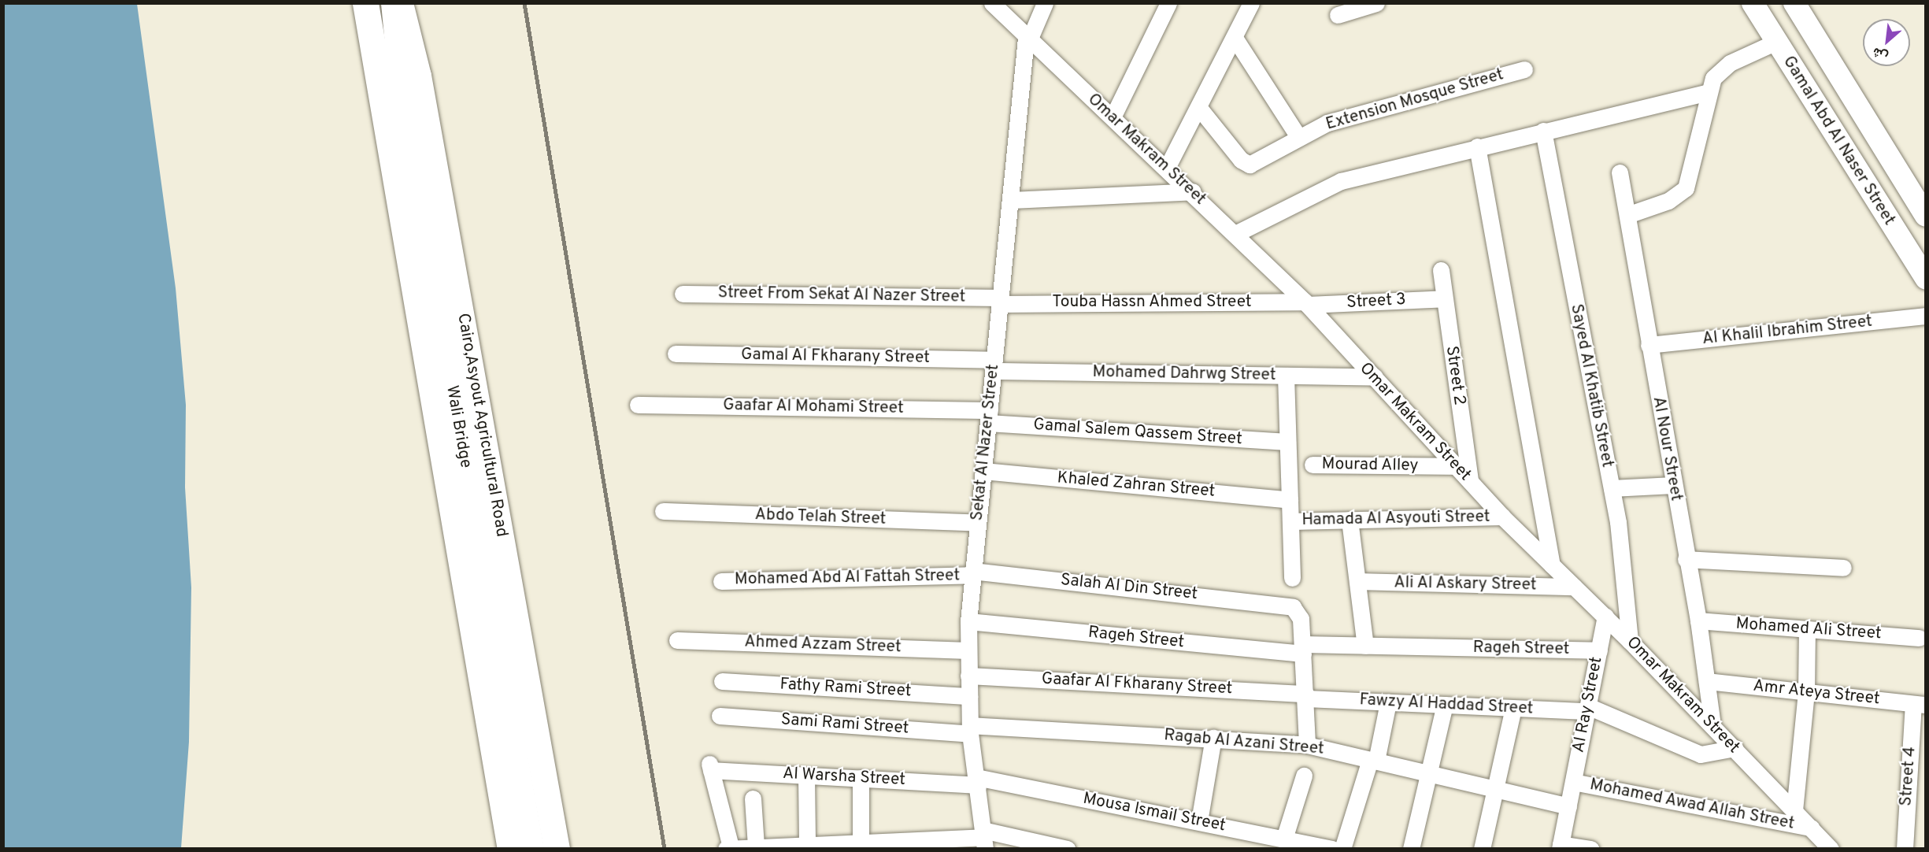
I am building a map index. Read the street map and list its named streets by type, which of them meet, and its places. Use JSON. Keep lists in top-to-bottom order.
{
  "streets": {
    "highway": ["Cairo,Asyout Agricultural Road"],
    "main road": ["Gamal Abd Al Naser Street", "Wali Bridge"],
    "street": [
      "Extension Mosque Street",
      "Omar Makram Street",
      "Street From Sekat Al Nazer Street",
      "Street 3",
      "Touba Hassn Ahmed Street",
      "Al Khalil Ibrahim Street",
      "Gamal Al Fkharany Street",
      "Mohamed Dahrwg Street",
      "Street 2",
      "Sayed Al Khatib Street",
      "Gaafar Al Mohami Street",
      "Gamal Salem Qassem Street",
      "Sekat Al Nazer Street",
      "Al Nour Street",
      "Mourad Alley",
      "Khaled Zahran Street",
      "Abdo Telah Street",
      "Hamada Al Asyouti Street",
      "Mohamed Abd Al Fattah Street",
      "Ali Al Askary Street",
      "Salah Al Din Street",
      "Mohamed Ali Street",
      "Rageh Street",
      "Ahmed Azzam Street",
      "Gaafar Al Fkharany Street",
      "Fathy Rami Street",
      "Amr Ateya Street",
      "Fawzy Al Haddad Street",
      "Al Ray Street",
      "Sami Rami Street",
      "Ragab Al Azani Street",
      "Street 4",
      "Al Warsha Street",
      "Mohamed Awad Allah Street",
      "Mousa Ismail Street"
    ]
  },
  "crossings": [
    ["Omar Makram Street", "Street 3"],
    ["Omar Makram Street", "Touba Hassn Ahmed Street"],
    ["Omar Makram Street", "Mohamed Dahrwg Street"],
    ["Omar Makram Street", "Street 2"],
    ["Omar Makram Street", "Sayed Al Khatib Street"],
    ["Omar Makram Street", "Sekat Al Nazer Street"],
    ["Omar Makram Street", "Al Nour Street"],
    ["Omar Makram Street", "Mourad Alley"],
    ["Omar Makram Street", "Hamada Al Asyouti Street"],
    ["Omar Makram Street", "Ali Al Askary Street"],
    ["Omar Makram Street", "Al Ray Street"],
    ["Omar Makram Street", "Mohamed Awad Allah Street"],
    ["Street From Sekat Al Nazer Street", "Touba Hassn Ahmed Street"],
    ["Street From Sekat Al Nazer Street", "Sekat Al Nazer Street"],
    ["Street 3", "Touba Hassn Ahmed Street"],
    ["Street 3", "Street 2"],
    ["Touba Hassn Ahmed Street", "Sekat Al Nazer Street"],
    ["Al Khalil Ibrahim Street", "Al Nour Street"],
    ["Gamal Al Fkharany Street", "Mohamed Dahrwg Street"],
    ["Gamal Al Fkharany Street", "Sekat Al Nazer Street"],
    ["Mohamed Dahrwg Street", "Sekat Al Nazer Street"],
    ["Gaafar Al Mohami Street", "Gamal Salem Qassem Street"],
    ["Gaafar Al Mohami Street", "Sekat Al Nazer Street"],
    ["Gamal Salem Qassem Street", "Sekat Al Nazer Street"],
    ["Sekat Al Nazer Street", "Khaled Zahran Street"],
    ["Sekat Al Nazer Street", "Abdo Telah Street"],
    ["Sekat Al Nazer Street", "Mohamed Abd Al Fattah Street"],
    ["Sekat Al Nazer Street", "Salah Al Din Street"],
    ["Sekat Al Nazer Street", "Rageh Street"],
    ["Sekat Al Nazer Street", "Ahmed Azzam Street"],
    ["Sekat Al Nazer Street", "Gaafar Al Fkharany Street"],
    ["Sekat Al Nazer Street", "Fathy Rami Street"],
    ["Sekat Al Nazer Street", "Sami Rami Street"],
    ["Sekat Al Nazer Street", "Ragab Al Azani Street"],
    ["Sekat Al Nazer Street", "Al Warsha Street"],
    ["Sekat Al Nazer Street", "Mousa Ismail Street"],
    ["Al Nour Street", "Mohamed Ali Street"],
    ["Al Nour Street", "Amr Ateya Street"],
    ["Mohamed Abd Al Fattah Street", "Salah Al Din Street"],
    ["Salah Al Din Street", "Rageh Street"],
    ["Rageh Street", "Al Ray Street"],
    ["Gaafar Al Fkharany Street", "Fawzy Al Haddad Street"],
    ["Amr Ateya Street", "Street 4"],
    ["Fawzy Al Haddad Street", "Al Ray Street"],
    ["Al Ray Street", "Ragab Al Azani Street"],
    ["Al Ray Street", "Mohamed Awad Allah Street"],
    ["Sami Rami Street", "Ragab Al Azani Street"],
    ["Al Warsha Street", "Mousa Ismail Street"]
  ],
  "north": "bottom left"
}
